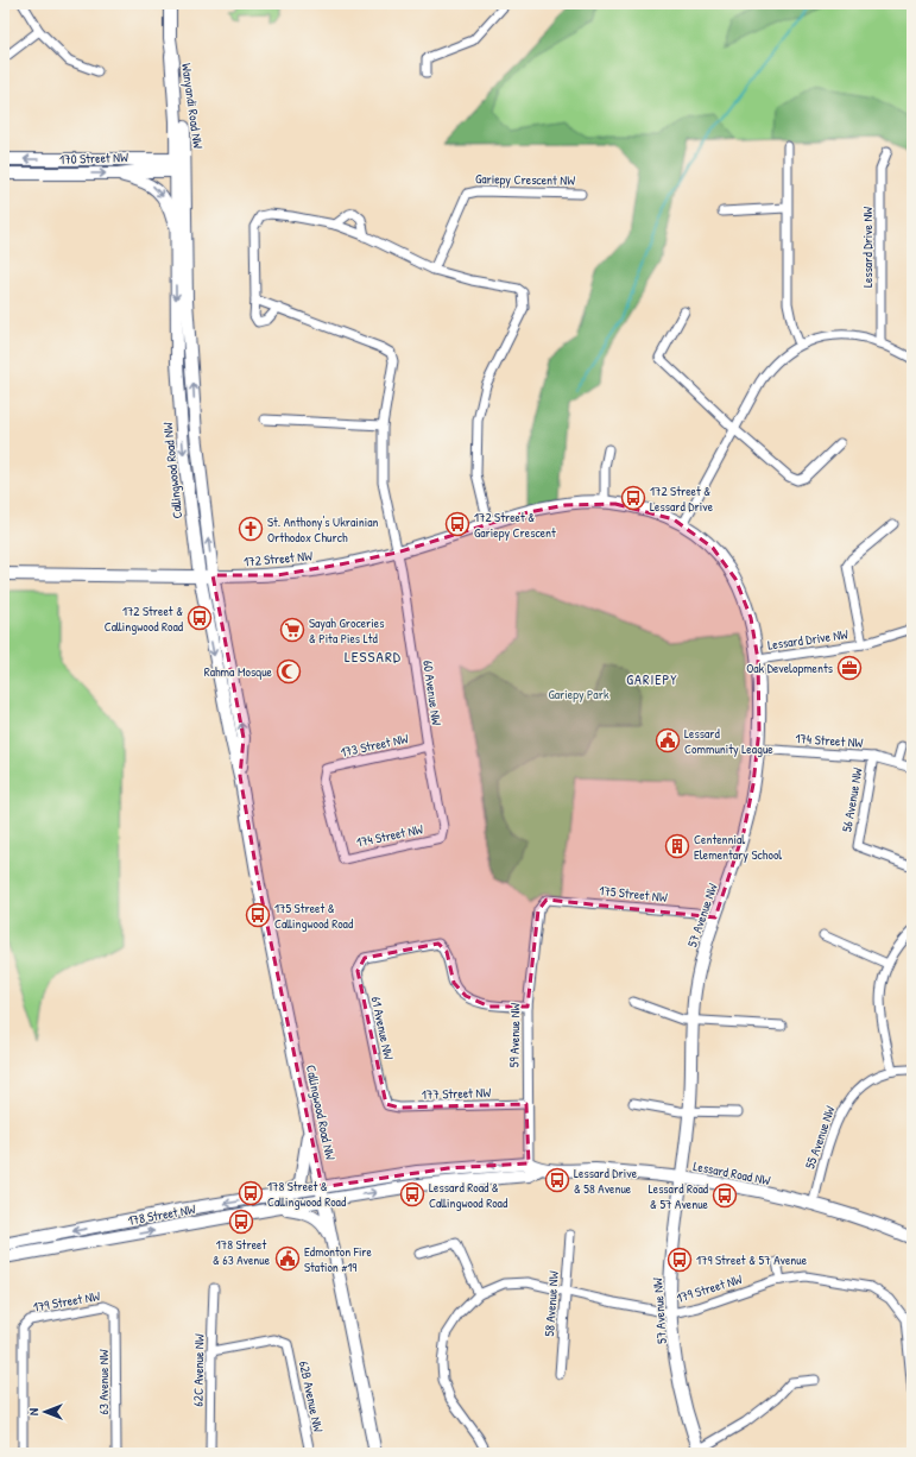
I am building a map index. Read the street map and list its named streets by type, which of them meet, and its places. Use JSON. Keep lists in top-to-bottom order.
{
  "streets": {
    "main road": [
      "Wanyandi Road NW",
      "170 Street NW",
      "Callingwood Road NW",
      "172 Street NW",
      "57 Avenue NW",
      "Lessard Road NW",
      "178 Street NW"
    ],
    "street": [
      "Gariepy Crescent NW",
      "Lessard Drive NW",
      "60 Avenue NW",
      "174 Street NW",
      "173 Street NW",
      "56 Avenue NW",
      "175 Street NW",
      "61 Avenue NW",
      "59 Avenue NW",
      "177 Street NW",
      "55 Avenue NW",
      "179 Street NW",
      "58 Avenue NW",
      "62C Avenue NW",
      "63 Avenue NW",
      "62B Avenue NW"
    ]
  },
  "crossings": [
    ["Wanyandi Road NW", "170 Street NW"],
    ["Wanyandi Road NW", "Callingwood Road NW"],
    ["170 Street NW", "Callingwood Road NW"],
    ["Lessard Drive NW", "57 Avenue NW"],
    ["Callingwood Road NW", "172 Street NW"],
    ["Callingwood Road NW", "Lessard Road NW"],
    ["Callingwood Road NW", "178 Street NW"],
    ["172 Street NW", "60 Avenue NW"],
    ["172 Street NW", "57 Avenue NW"],
    ["60 Avenue NW", "174 Street NW"],
    ["60 Avenue NW", "173 Street NW"],
    ["174 Street NW", "173 Street NW"],
    ["174 Street NW", "56 Avenue NW"],
    ["174 Street NW", "57 Avenue NW"],
    ["175 Street NW", "57 Avenue NW"],
    ["175 Street NW", "59 Avenue NW"],
    ["57 Avenue NW", "Lessard Road NW"],
    ["57 Avenue NW", "179 Street NW"],
    ["61 Avenue NW", "59 Avenue NW"],
    ["61 Avenue NW", "177 Street NW"],
    ["59 Avenue NW", "177 Street NW"],
    ["59 Avenue NW", "Lessard Road NW"],
    ["55 Avenue NW", "Lessard Road NW"],
    ["Lessard Road NW", "178 Street NW"],
    ["179 Street NW", "58 Avenue NW"],
    ["179 Street NW", "63 Avenue NW"],
    ["62C Avenue NW", "62B Avenue NW"]
  ],
  "districts": ["LESSARD", "GARIEPY"],
  "parks": ["Gariepy Park"],
  "places": {
    "bus stop": [
      "172 Street & Lessard Drive",
      "172 Street & Gariepy Crescent",
      "172 Street & Callingwood Road",
      "175 Street & Callingwood Road",
      "Lessard Drive & 58 Avenue",
      "178 Street & Callingwood Road",
      "Lessard Road & Callingwood Road",
      "Lessard Road & 57 Avenue",
      "178 Street & 63 Avenue",
      "179 Street & 57 Avenue"
    ],
    "church": ["St. Anthony's Ukrainian Orthodox Church"],
    "supermarket": ["Sayah Groceries & Pita Pies Ltd"],
    "office": ["Oak Developments"],
    "mosque": ["Rahma Mosque"],
    "public building": ["Lessard Community League", "Edmonton Fire Station #19"],
    "building": ["Centennial Elementary School"]
  },
  "north": "left"
}
